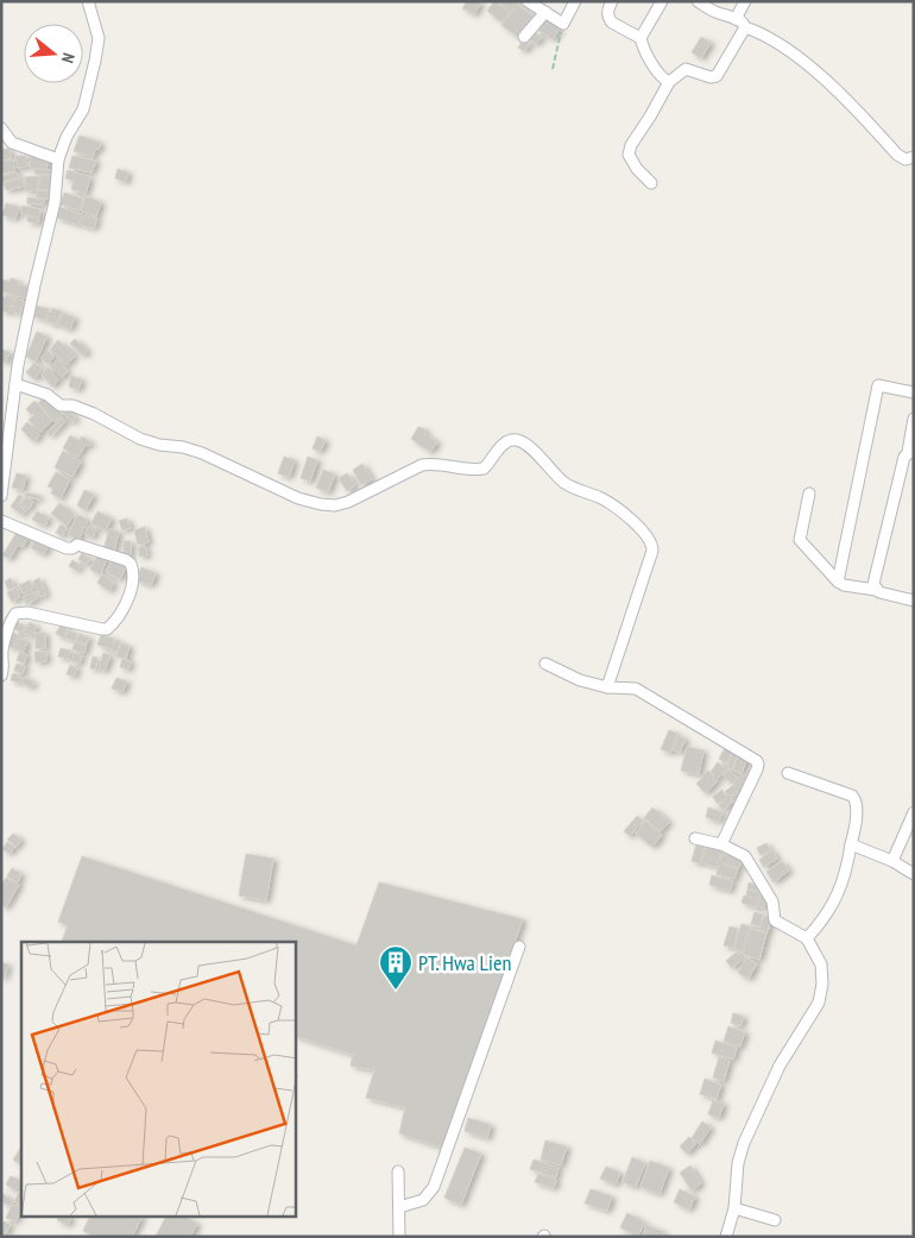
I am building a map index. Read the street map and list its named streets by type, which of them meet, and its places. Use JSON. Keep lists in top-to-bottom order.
{
  "places": {
    "building": ["PT. Hwa Lien"]
  },
  "north": "right"
}
